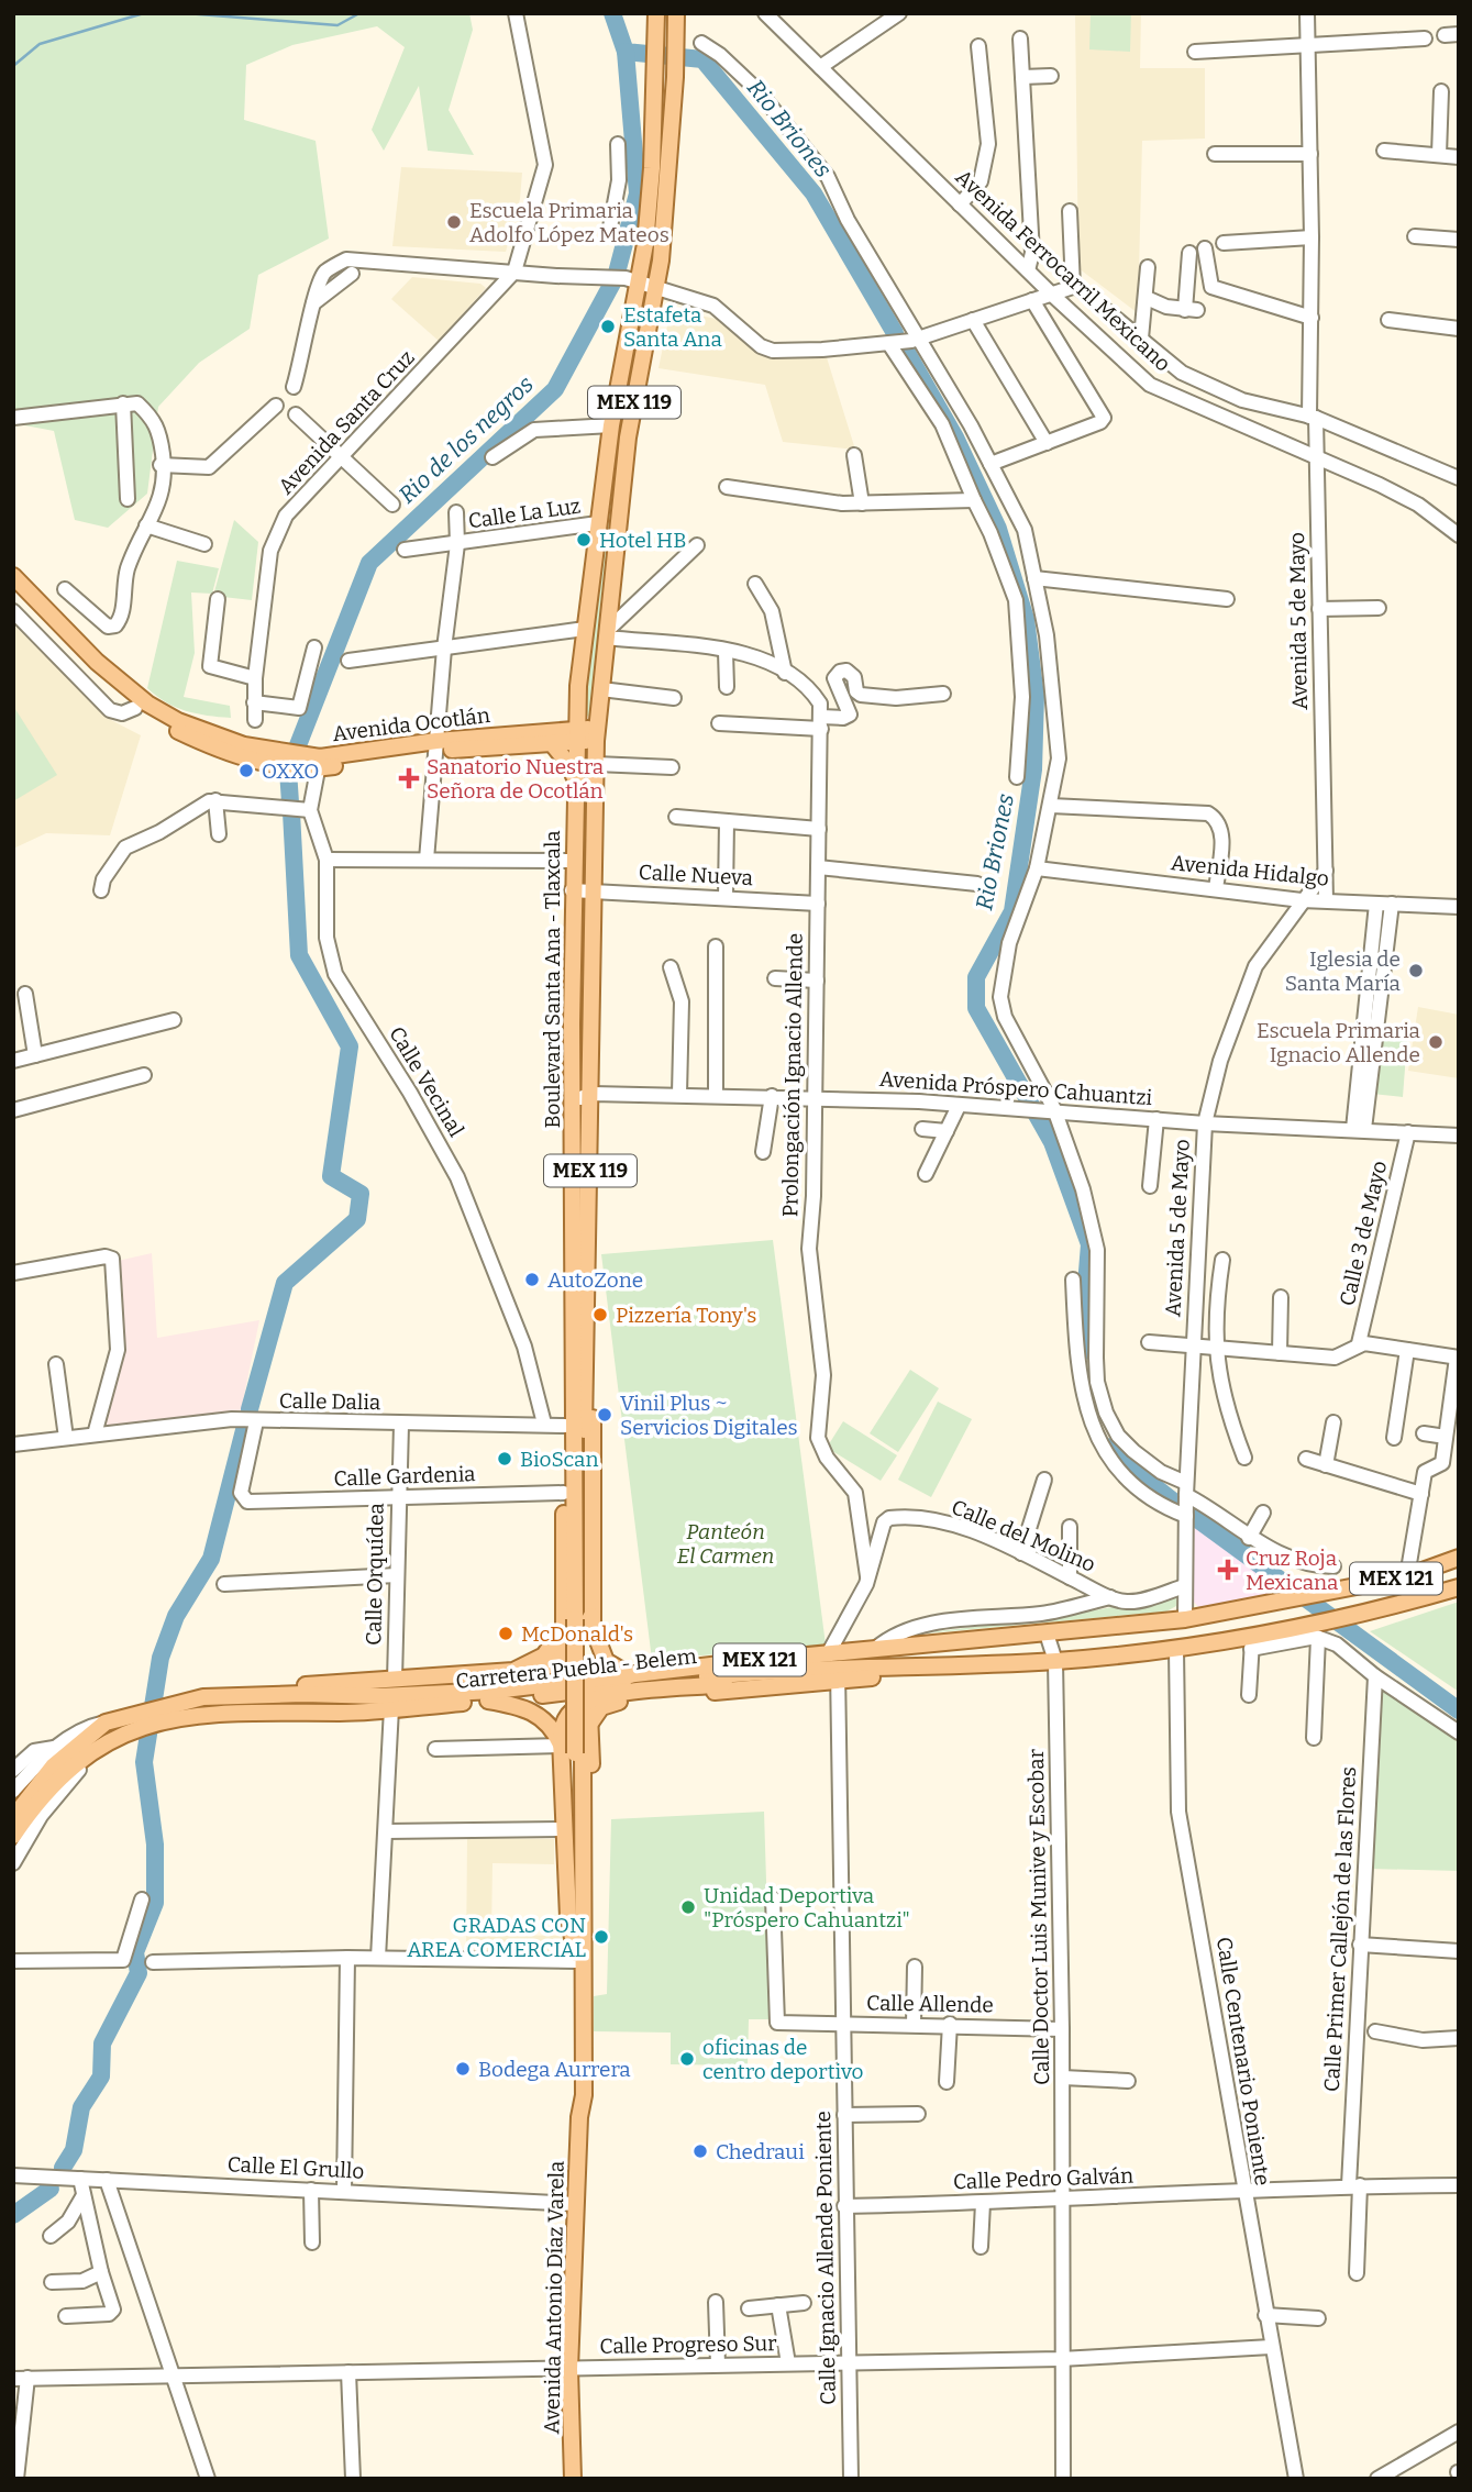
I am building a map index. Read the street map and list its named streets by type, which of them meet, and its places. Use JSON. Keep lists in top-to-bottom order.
{
  "streets": {
    "main road": [
      "MEX 119",
      "Avenida Ocotlán",
      "Boulevard Santa Ana - Tlaxcala",
      "MEX 121",
      "Carretera Puebla - Belem",
      "Avenida Antonio Díaz Varela"
    ],
    "street": [
      "Avenida Ferrocarril Mexicano",
      "Avenida Santa Cruz",
      "Calle La Luz",
      "Avenida 5 de Mayo",
      "Avenida Hidalgo",
      "Calle Nueva",
      "Prolongación Ignacio Allende",
      "Calle Vecinal",
      "Avenida Próspero Cahuantzi",
      "Calle 3 de Mayo",
      "Calle Dalia",
      "Calle Gardenia",
      "Calle del Molino",
      "Calle Orquídea",
      "Calle Doctor Luis Munive y Escobar",
      "Calle Primer Callejón de las Flores",
      "Calle Allende",
      "Calle Centenario Poniente",
      "Calle El Grullo",
      "Calle Pedro Galván",
      "Calle Ignacio Allende Poniente",
      "Calle Progreso Sur"
    ]
  },
  "crossings": [
    ["Avenida Ferrocarril Mexicano", "Avenida 5 de Mayo"],
    ["Calle La Luz", "Boulevard Santa Ana - Tlaxcala"],
    ["Avenida 5 de Mayo", "Avenida Hidalgo"],
    ["Avenida 5 de Mayo", "Avenida Próspero Cahuantzi"],
    ["Avenida 5 de Mayo", "Calle del Molino"],
    ["Avenida 5 de Mayo", "Carretera Puebla - Belem"],
    ["Avenida Ocotlán", "Boulevard Santa Ana - Tlaxcala"],
    ["Calle Nueva", "Boulevard Santa Ana - Tlaxcala"],
    ["Calle Nueva", "Prolongación Ignacio Allende"],
    ["Boulevard Santa Ana - Tlaxcala", "Avenida Próspero Cahuantzi"],
    ["Boulevard Santa Ana - Tlaxcala", "Avenida Antonio Díaz Varela"],
    ["Prolongación Ignacio Allende", "Avenida Próspero Cahuantzi"],
    ["Prolongación Ignacio Allende", "Calle del Molino"],
    ["Calle Vecinal", "Calle Dalia"],
    ["Avenida Próspero Cahuantzi", "Calle 3 de Mayo"],
    ["Calle Dalia", "Calle Gardenia"],
    ["Calle Dalia", "Calle Orquídea"],
    ["Calle Gardenia", "Calle Orquídea"],
    ["Calle del Molino", "Carretera Puebla - Belem"],
    ["Carretera Puebla - Belem", "Calle Doctor Luis Munive y Escobar"],
    ["Carretera Puebla - Belem", "Calle Centenario Poniente"],
    ["Carretera Puebla - Belem", "Calle Ignacio Allende Poniente"],
    ["Calle Doctor Luis Munive y Escobar", "Calle Allende"],
    ["Calle Doctor Luis Munive y Escobar", "Calle Pedro Galván"],
    ["Calle Doctor Luis Munive y Escobar", "Calle Progreso Sur"],
    ["Calle Primer Callejón de las Flores", "Calle Pedro Galván"],
    ["Calle Allende", "Calle Ignacio Allende Poniente"],
    ["Calle Centenario Poniente", "Calle Pedro Galván"],
    ["Calle Centenario Poniente", "Calle Progreso Sur"],
    ["Calle El Grullo", "Avenida Antonio Díaz Varela"],
    ["Calle Pedro Galván", "Calle Ignacio Allende Poniente"],
    ["Calle Ignacio Allende Poniente", "Calle Progreso Sur"],
    ["Avenida Antonio Díaz Varela", "Calle Progreso Sur"]
  ],
  "water": ["Rio Briones", "Rio de los negros"],
  "parks": ["Panteón El Carmen"],
  "places": {
    "other": [
      "Escuela Primaria Adolfo López Mateos",
      "Estafeta Santa Ana",
      "Hotel HB",
      "OXXO",
      "Iglesia de Santa María",
      "Escuela Primaria Ignacio Allende",
      "AutoZone",
      "Pizzería Tony's",
      "Vinil Plus ~ Servicios Digitales",
      "BioScan",
      "McDonald's",
      "Unidad Deportiva \"Próspero Cahuantzi\"",
      "GRADAS CON AREA COMERCIAL",
      "oficinas de centro deportivo",
      "Bodega Aurrera",
      "Chedraui"
    ],
    "health": ["Sanatorio Nuestra Señora de Ocotlán", "Cruz Roja Mexicana"]
  }
}
